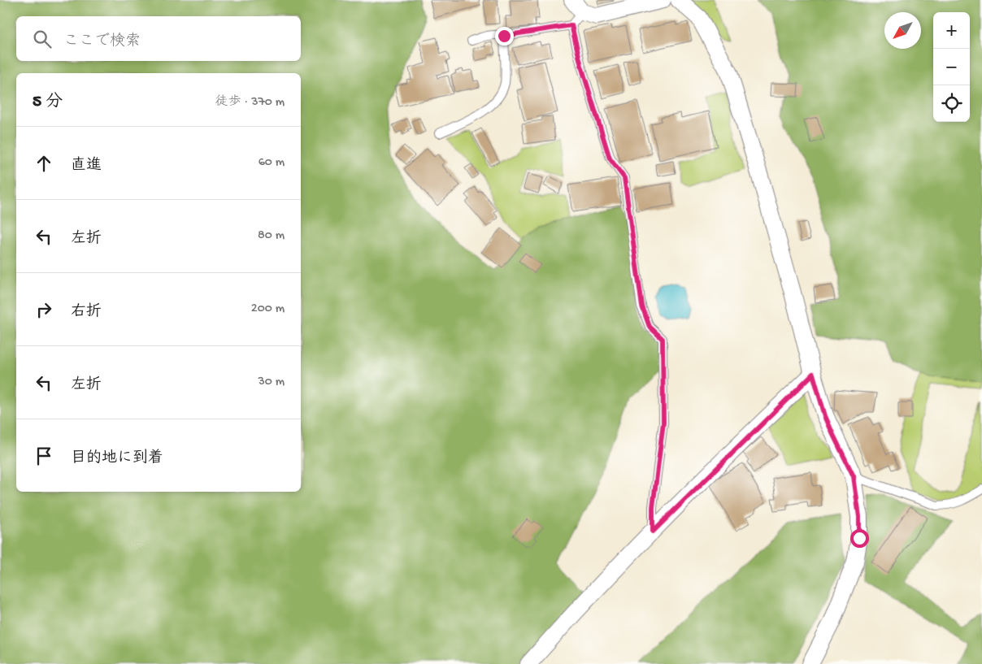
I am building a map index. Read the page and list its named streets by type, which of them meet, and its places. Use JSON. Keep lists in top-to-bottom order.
{
  "north": "bottom left",
  "page": {
    "map_buttons": ["+", "−"],
    "search": "ここで検索",
    "heading": ["5 分", "徒歩 · 370 m"],
    "list": [
      ["直進", "60 m"],
      ["左折", "80 m"],
      ["右折", "200 m"],
      ["左折", "30 m"],
      "目的地に到着"
    ]
  }
}
